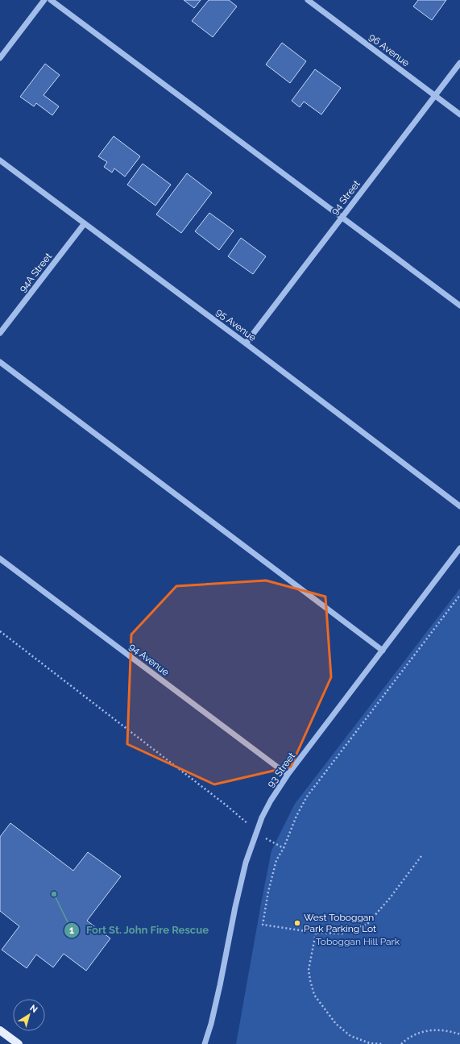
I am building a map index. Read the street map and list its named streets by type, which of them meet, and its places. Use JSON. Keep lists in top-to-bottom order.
{
  "streets": {
    "street": [
      "96 Avenue",
      "94 Street",
      "94A Street",
      "95 Avenue",
      "94 Avenue",
      "93 Street"
    ]
  },
  "crossings": [
    ["96 Avenue", "94 Street"],
    ["94 Street", "95 Avenue"],
    ["94A Street", "95 Avenue"],
    ["94 Avenue", "93 Street"]
  ],
  "parks": ["Toboggan Hill Park"],
  "places": ["Fort St. John Fire Rescue", "West Toboggan Park Parking Lot"],
  "north": "top right"
}
